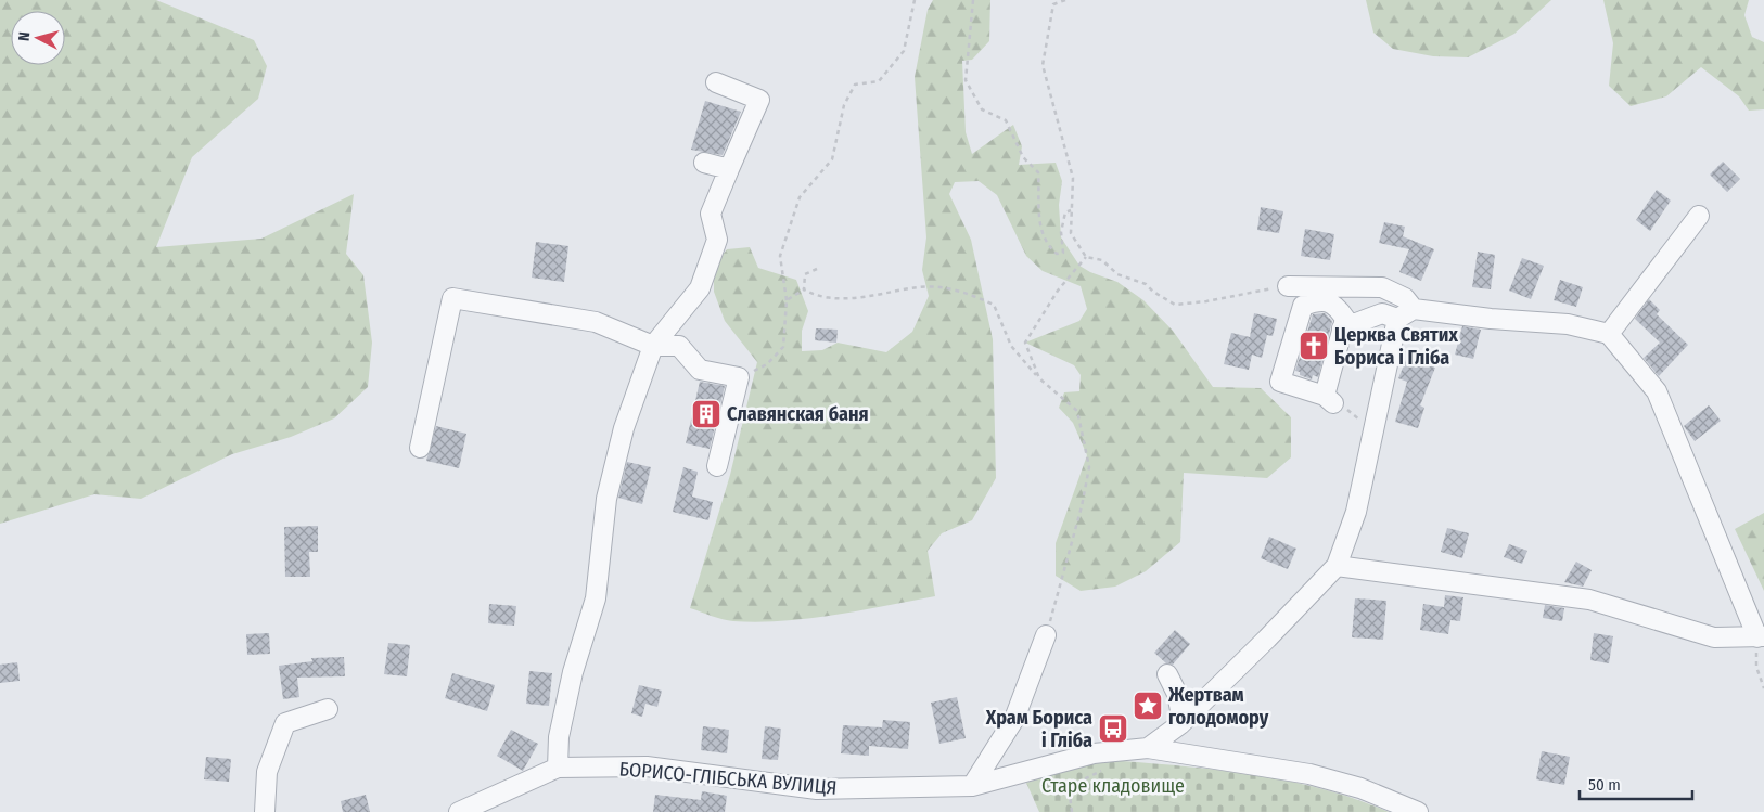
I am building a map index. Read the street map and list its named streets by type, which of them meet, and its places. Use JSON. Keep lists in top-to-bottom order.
{
  "streets": {
    "street": ["БОРИСО-ГЛІБСЬКА ВУЛИЦЯ"]
  },
  "parks": ["Старе кладовище"],
  "places": {
    "church": ["Церква Святих Бориса і Гліба"],
    "building": ["Славянская баня"],
    "place": ["Жертвам голодомору"],
    "bus stop": ["Храм Бориса і Гліба"]
  },
  "scale_bar": "50 m",
  "north": "left"
}
